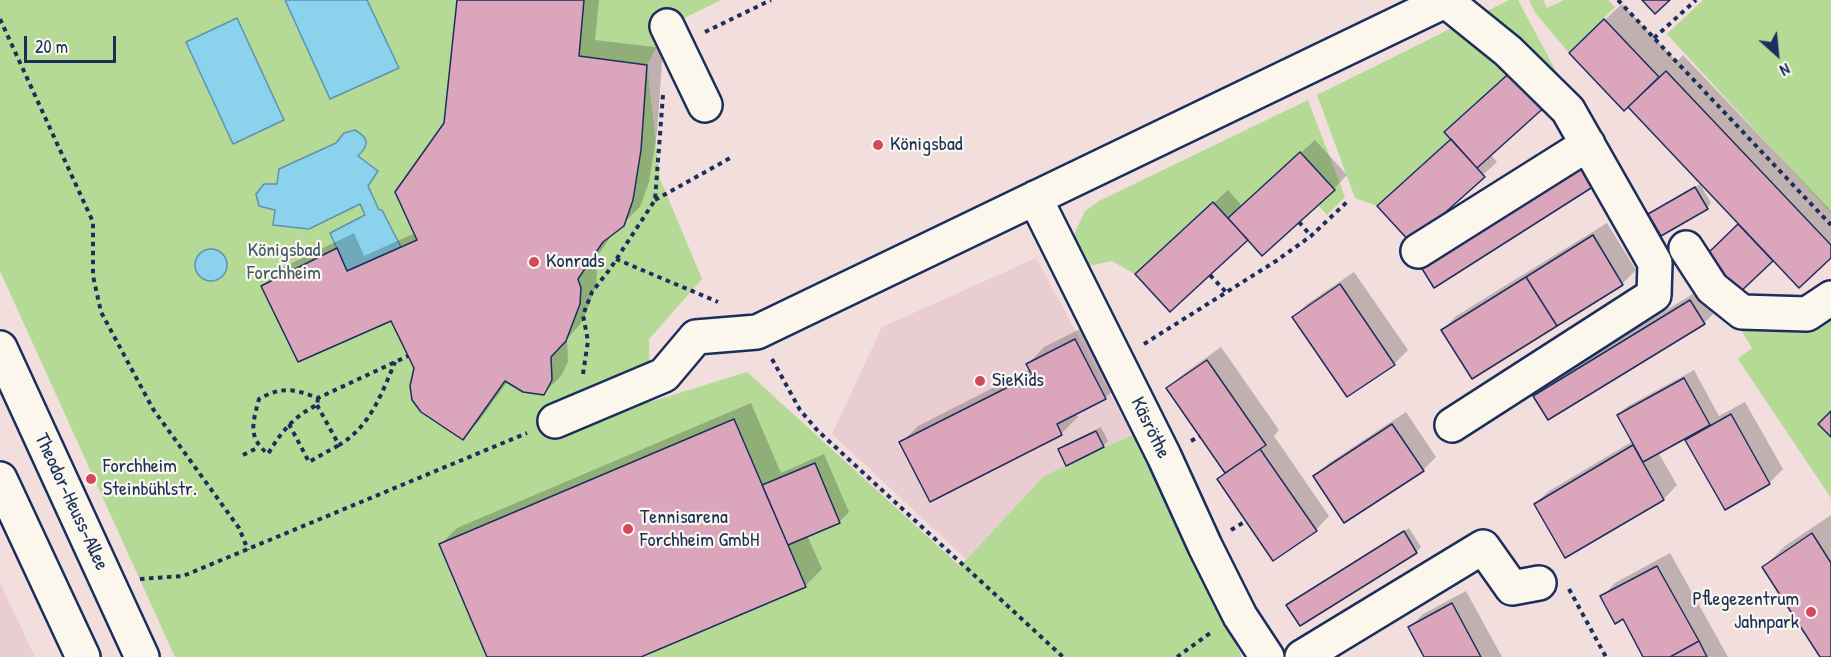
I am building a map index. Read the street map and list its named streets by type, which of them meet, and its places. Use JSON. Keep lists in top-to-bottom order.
{
  "streets": {
    "street": ["Käsröthe", "Theodor-Heuss-Allee"]
  },
  "parks": ["Königsbad Forchheim"],
  "places": [
    "Königsbad",
    "Konrads",
    "SieKids",
    "Forchheim Steinbühlstr.",
    "Tennisarena Forchheim GmbH",
    "Pflegezentrum Jahnpark"
  ],
  "scale_bar": "20 m",
  "north": "bottom right"
}
